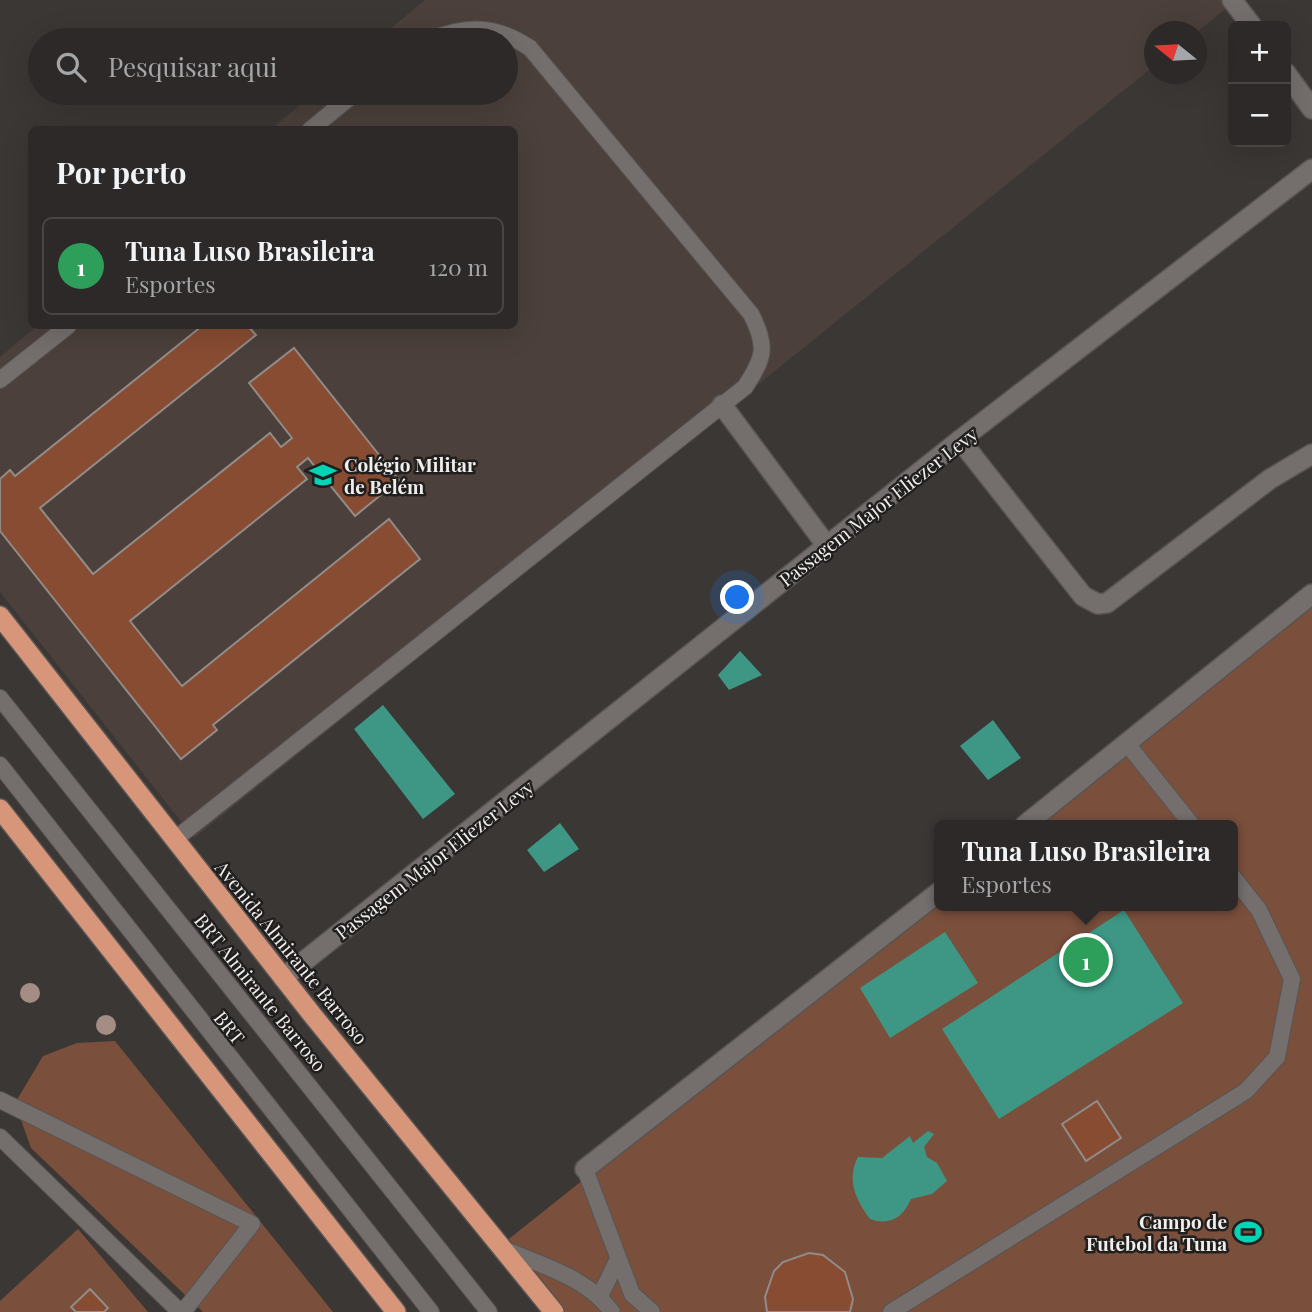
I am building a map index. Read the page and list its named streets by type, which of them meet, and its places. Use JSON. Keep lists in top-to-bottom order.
{
  "streets": {
    "highway": ["Avenida Almirante Barroso"],
    "street": ["Passagem Major Eliezer Levy"],
    "lane": ["BRT Almirante Barroso", "BRT"]
  },
  "crossings": [
    ["Passagem Major Eliezer Levy", "Avenida Almirante Barroso"]
  ],
  "places": {
    "school or university": ["Colégio Militar de Belém"],
    "sports": ["Campo de Futebol da Tuna"]
  },
  "north": "left",
  "page": {
    "map_buttons": ["+", "−"],
    "search": "Pesquisar aqui",
    "heading": "Por perto",
    "list": [
      {
        "mark": "1",
        "name": "Tuna Luso Brasileira",
        "note": "Esportes",
        "value": "120 m"
      }
    ],
    "popup": ["Tuna Luso Brasileira", "Esportes"],
    "pins": "1"
  }
}
